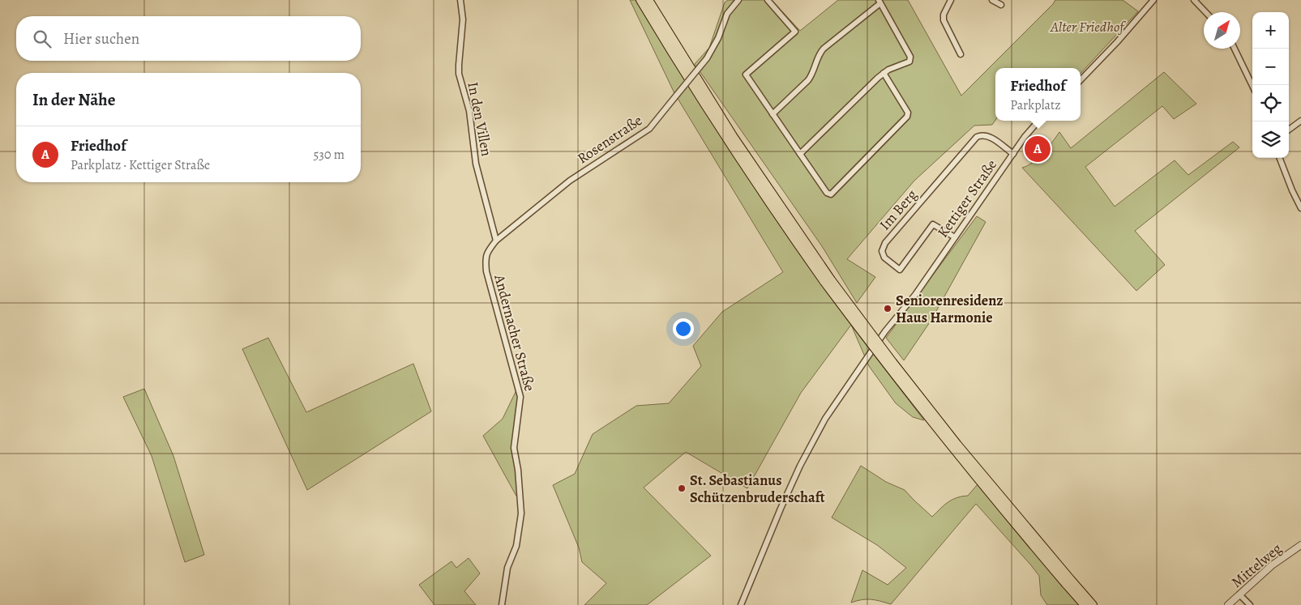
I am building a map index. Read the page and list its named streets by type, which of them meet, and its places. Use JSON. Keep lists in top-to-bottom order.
{
  "streets": {
    "street": [
      "In den Villen",
      "Rosenstraße",
      "Kettiger Straße",
      "Im Berg",
      "Andernacher Straße",
      "Mittelweg"
    ]
  },
  "crossings": [
    ["In den Villen", "Rosenstraße"],
    ["Rosenstraße", "Andernacher Straße"],
    ["Kettiger Straße", "Im Berg"]
  ],
  "parks": ["Alter Friedhof"],
  "places": ["Seniorenresidenz Haus Harmonie", "St. Sebastianus Schützenbruderschaft"],
  "north": "top right",
  "page": {
    "map_buttons": ["+", "−"],
    "search": "Hier suchen",
    "popup": ["Friedhof", "Parkplatz"],
    "heading": "In der Nähe",
    "list": [
      {
        "mark": "A",
        "name": "Friedhof",
        "note": "Parkplatz · Kettiger Straße",
        "value": "530 m"
      }
    ],
    "pins": "A"
  }
}
